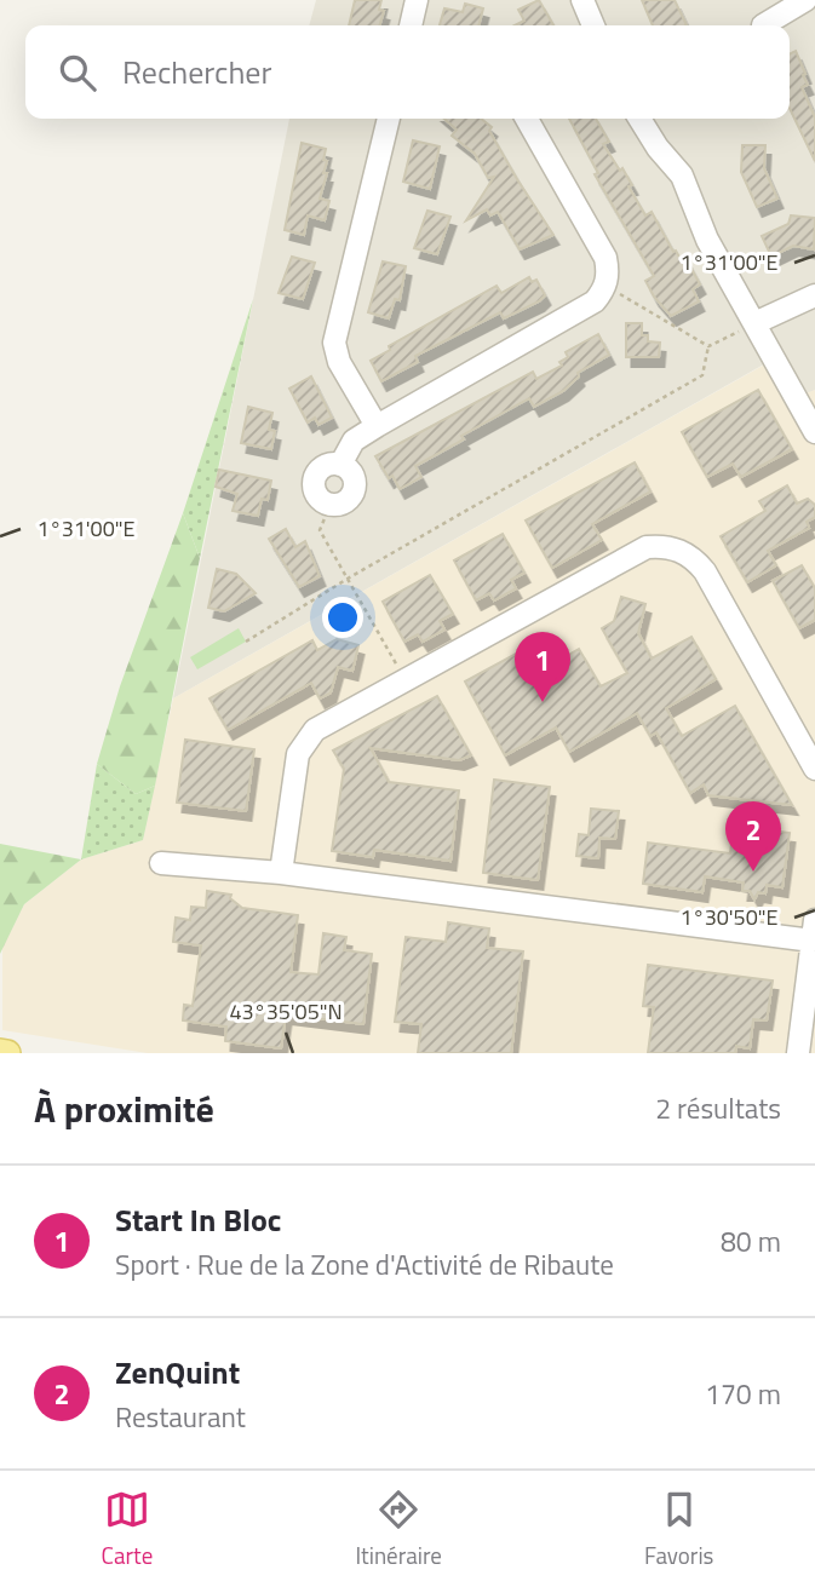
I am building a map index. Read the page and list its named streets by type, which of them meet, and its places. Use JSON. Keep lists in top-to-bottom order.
{
  "page": {
    "search": "Rechercher",
    "pins": ["1", "2"],
    "heading": ["À proximité", "2 résultats"],
    "list": [
      {
        "mark": "1",
        "name": "Start In Bloc",
        "note": "Sport · Rue de la Zone d'Activité de Ribaute",
        "value": "80 m"
      },
      {
        "mark": "2",
        "name": "ZenQuint",
        "note": "Restaurant",
        "value": "170 m"
      }
    ],
    "nav": ["Carte", "Itinéraire", "Favoris"]
  },
  "coordinates": ["1°31'00\"E", "1°30'50\"E", "43°35'05\"N"]
}
